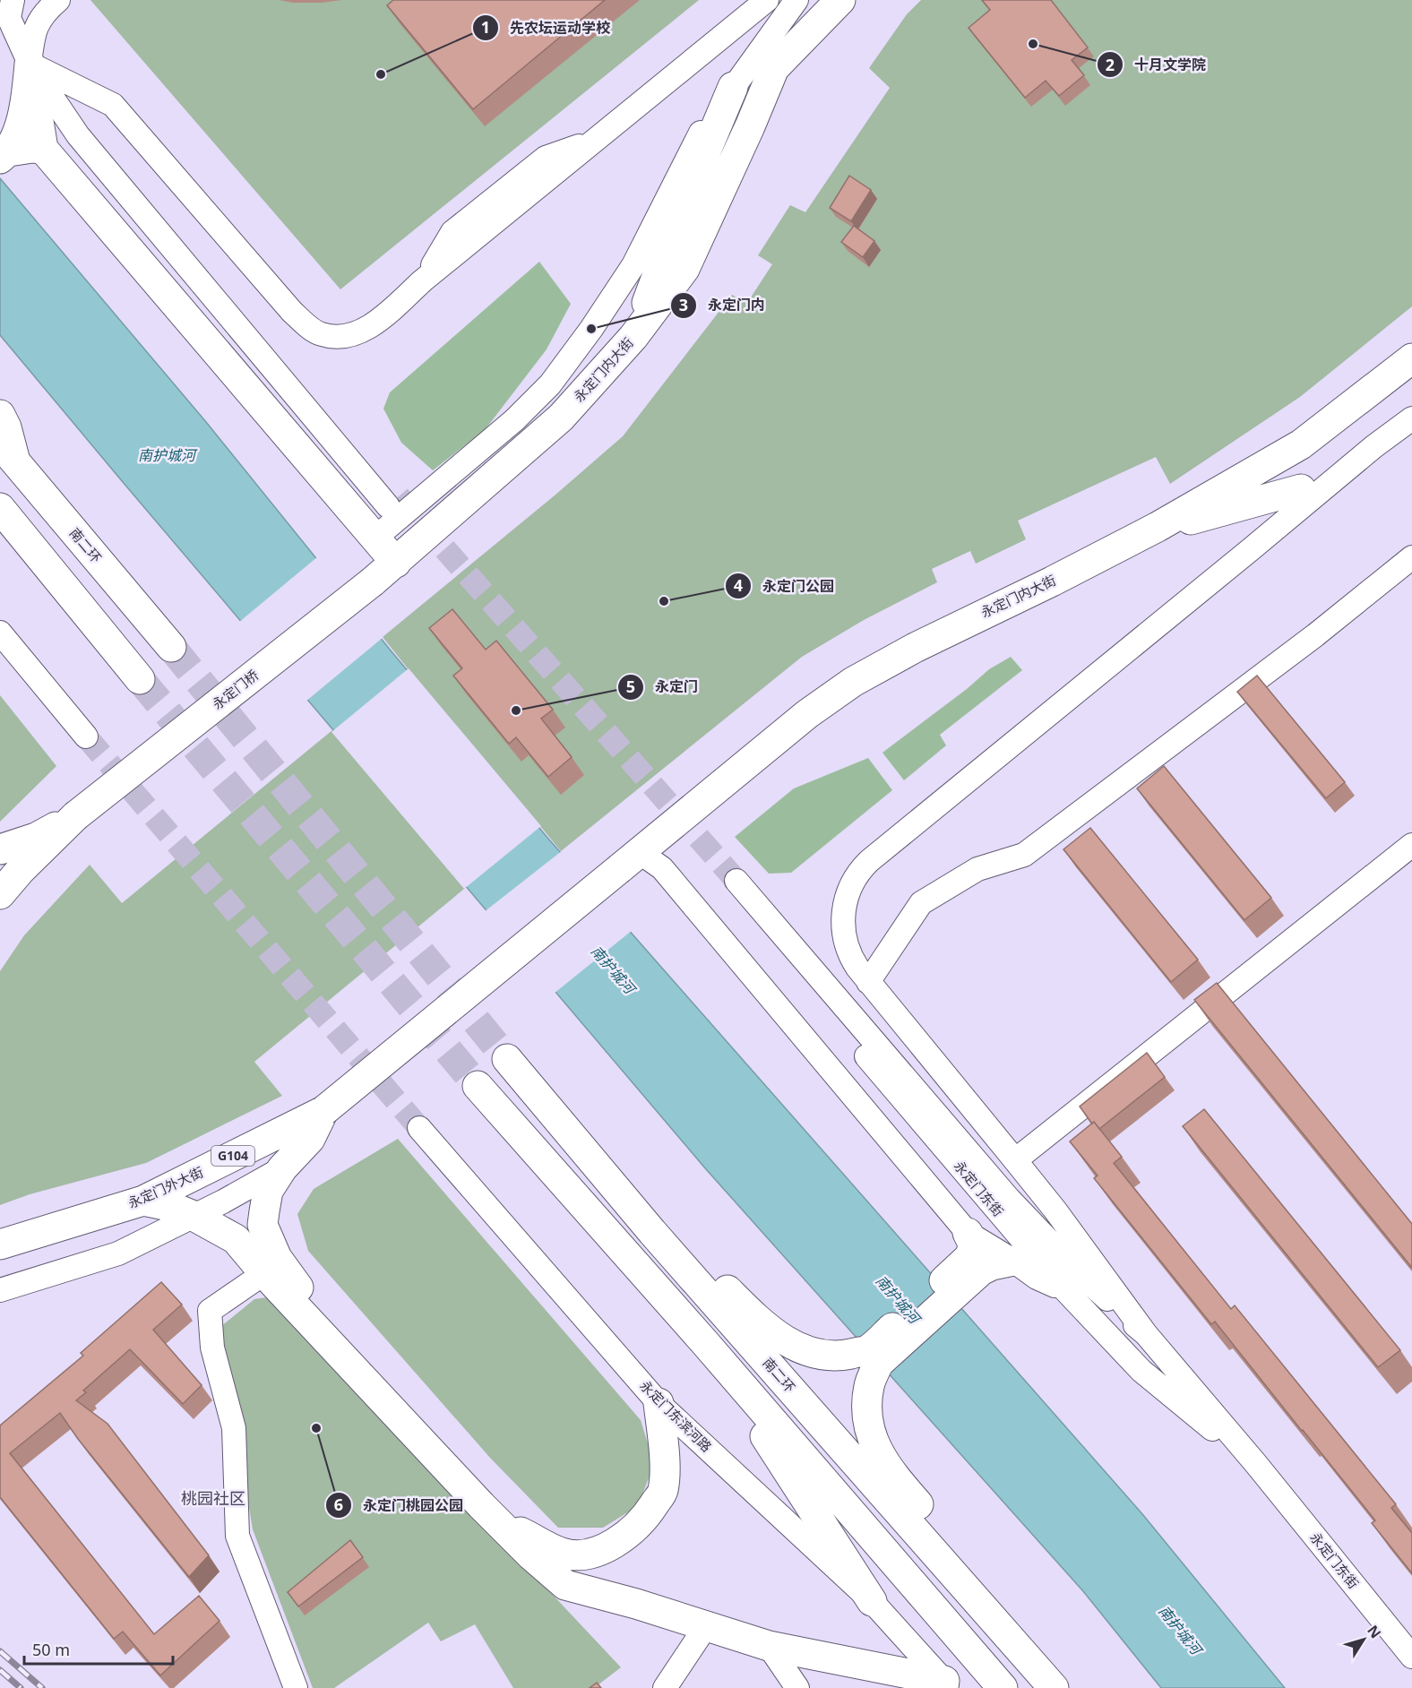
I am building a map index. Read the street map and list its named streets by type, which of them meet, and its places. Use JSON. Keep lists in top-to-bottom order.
{
  "streets": {
    "main road": [
      "永定门内大街",
      "南二环",
      "永定门桥",
      "G104",
      "永定门外大街"
    ],
    "street": ["永定门东街", "永定门东滨河路"]
  },
  "crossings": [
    ["永定门内大街", "永定门桥"]
  ],
  "districts": ["桃园社区"],
  "water": ["南护城河"],
  "places": [
    "十月文学院",
    "先农坛运动学校",
    "永定门内",
    "永定门公园",
    "永定门",
    "永定门桃园公园"
  ],
  "scale_bar": "50 m",
  "north": "top right"
}
